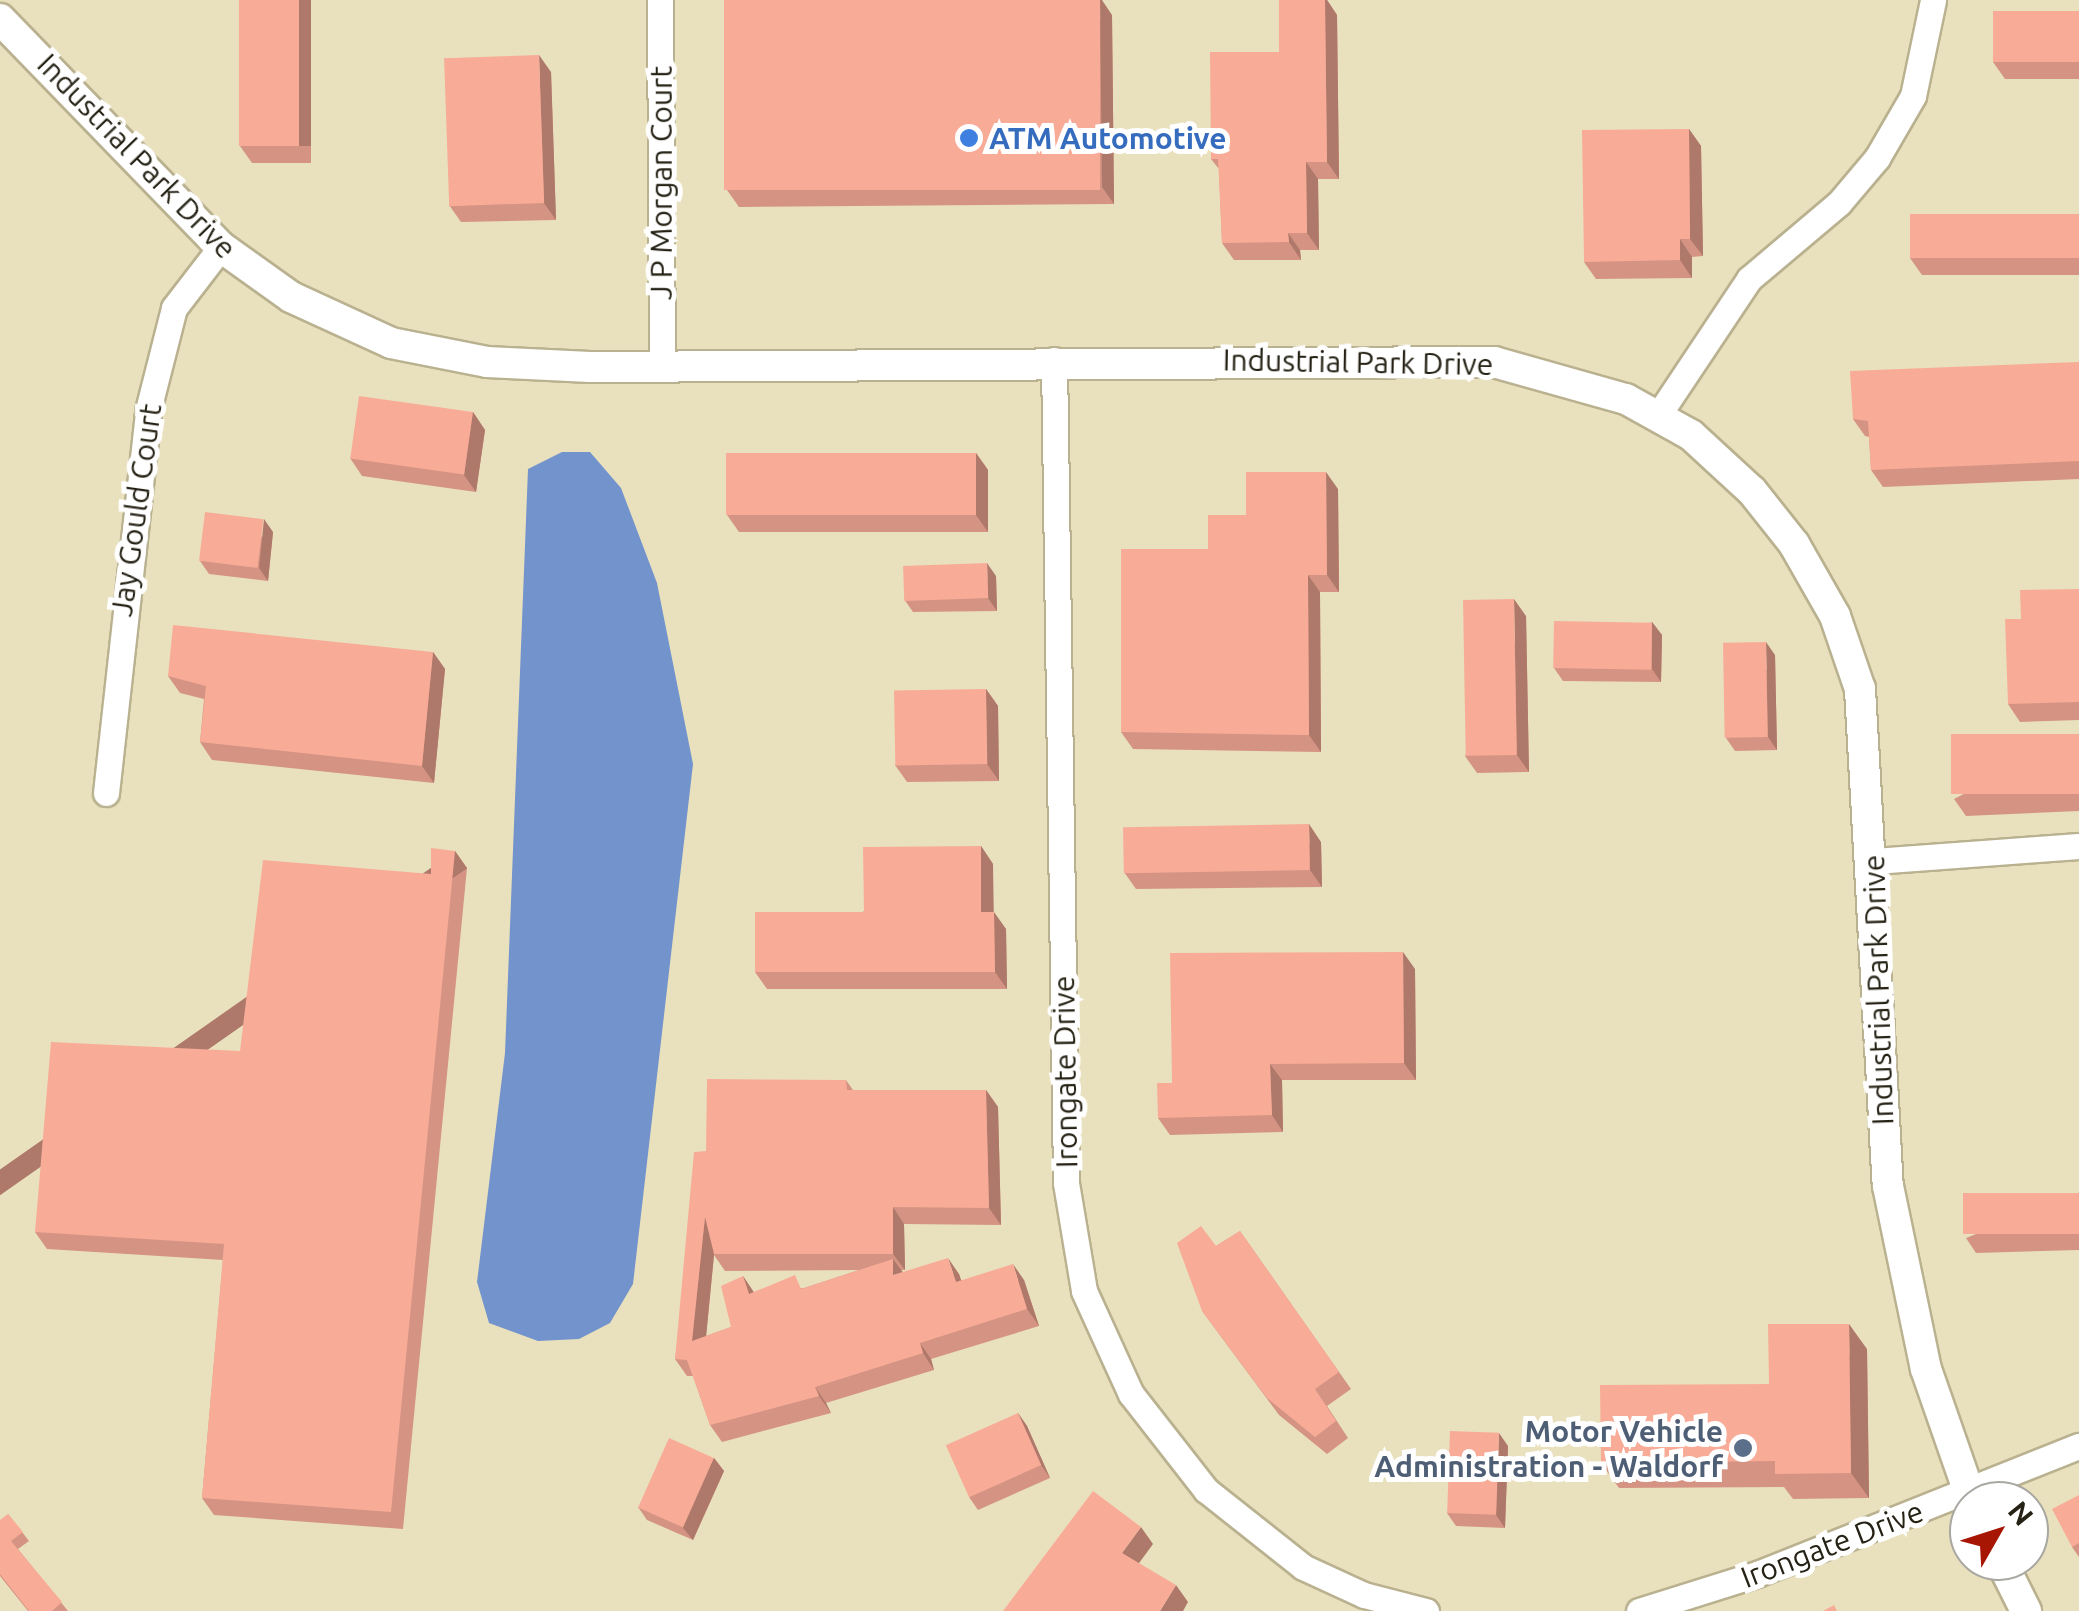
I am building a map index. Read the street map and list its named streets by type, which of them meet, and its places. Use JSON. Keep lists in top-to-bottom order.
{
  "streets": {
    "street": [
      "Industrial Park Drive",
      "J P Morgan Court",
      "Jay Gould Court",
      "Irongate Drive"
    ]
  },
  "crossings": [
    ["Industrial Park Drive", "J P Morgan Court"],
    ["Industrial Park Drive", "Jay Gould Court"],
    ["Industrial Park Drive", "Irongate Drive"]
  ],
  "places": ["ATM Automotive", "Motor Vehicle Administration - Waldorf"],
  "north": "top right"
}
